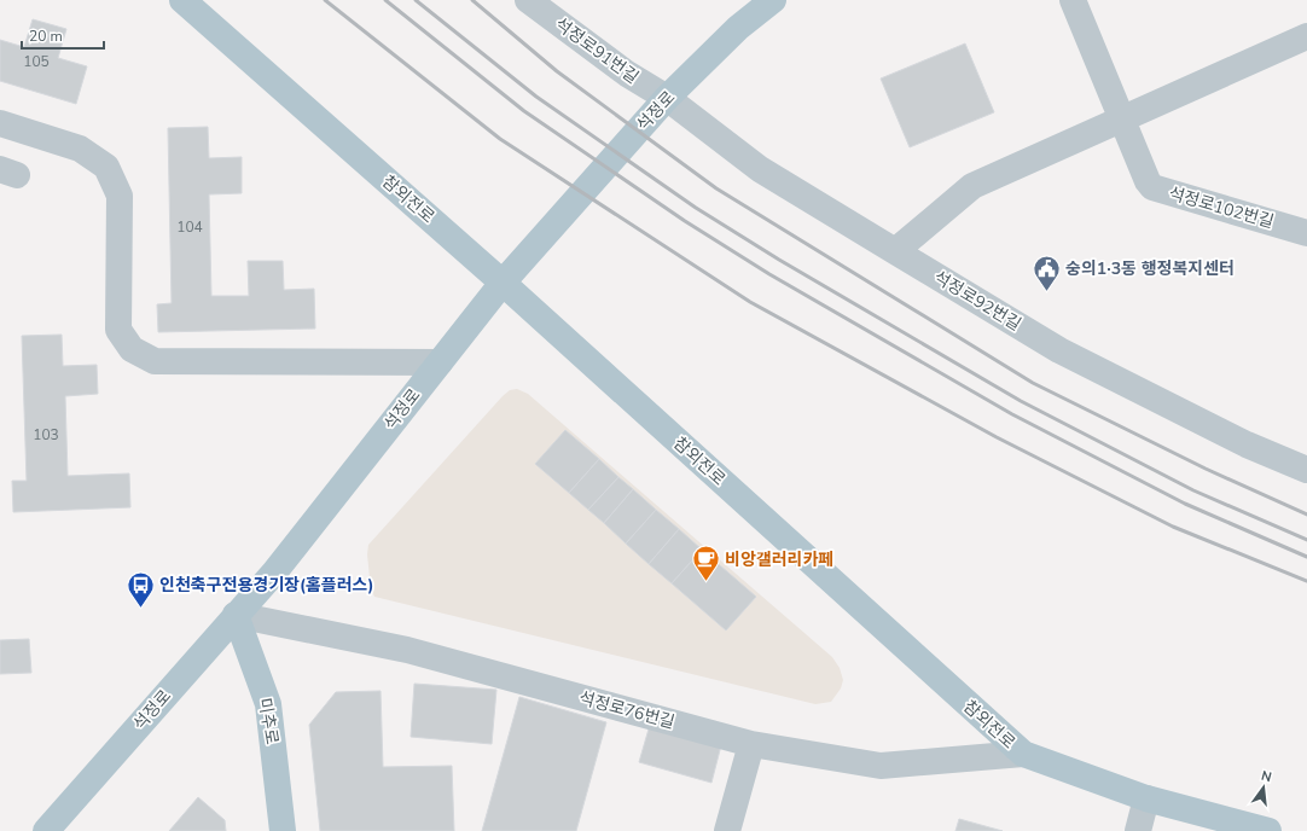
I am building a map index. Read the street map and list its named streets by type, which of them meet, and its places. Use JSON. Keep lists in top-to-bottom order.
{
  "streets": {
    "main road": ["석정로", "참외전로", "미추로"],
    "street": [
      "석정로91번길",
      "석정로102번길",
      "석정로92번길",
      "석정로76번길"
    ]
  },
  "crossings": [
    ["석정로91번길", "석정로"],
    ["석정로91번길", "석정로92번길"],
    ["석정로", "참외전로"],
    ["석정로", "석정로92번길"],
    ["석정로", "석정로76번길"],
    ["석정로", "미추로"],
    ["참외전로", "석정로76번길"],
    ["석정로76번길", "미추로"]
  ],
  "places": {
    "public building": ["숭의1·3동 행정복지센터"],
    "cafe": ["비앙갤러리카페"],
    "bus stop": ["인천축구전용경기장(홈플러스)"]
  },
  "house_numbers": ["105", "104", "103"],
  "scale_bar": "20 m",
  "north": "top"
}
